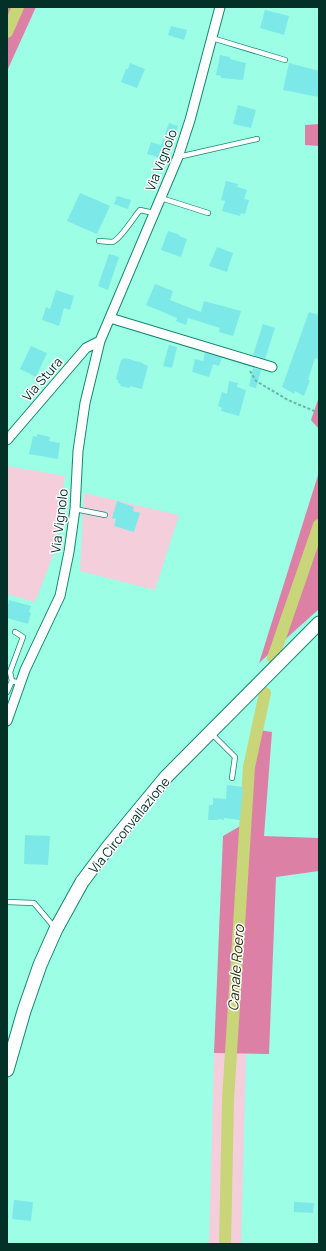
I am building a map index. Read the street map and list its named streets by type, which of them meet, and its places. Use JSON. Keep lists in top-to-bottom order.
{
  "streets": {
    "main road": ["Via Circonvallazione"],
    "street": ["Via Vignolo", "Via Stura"]
  },
  "crossings": [
    ["Via Vignolo", "Via Stura"]
  ],
  "water": ["Canale Roero"]
}
